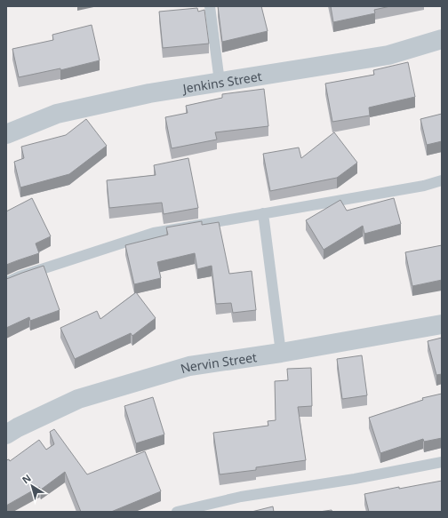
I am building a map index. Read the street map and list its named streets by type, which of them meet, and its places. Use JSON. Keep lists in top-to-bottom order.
{
  "streets": {
    "street": ["Jenkins Street", "Nervin Street"]
  },
  "north": "top left"
}
